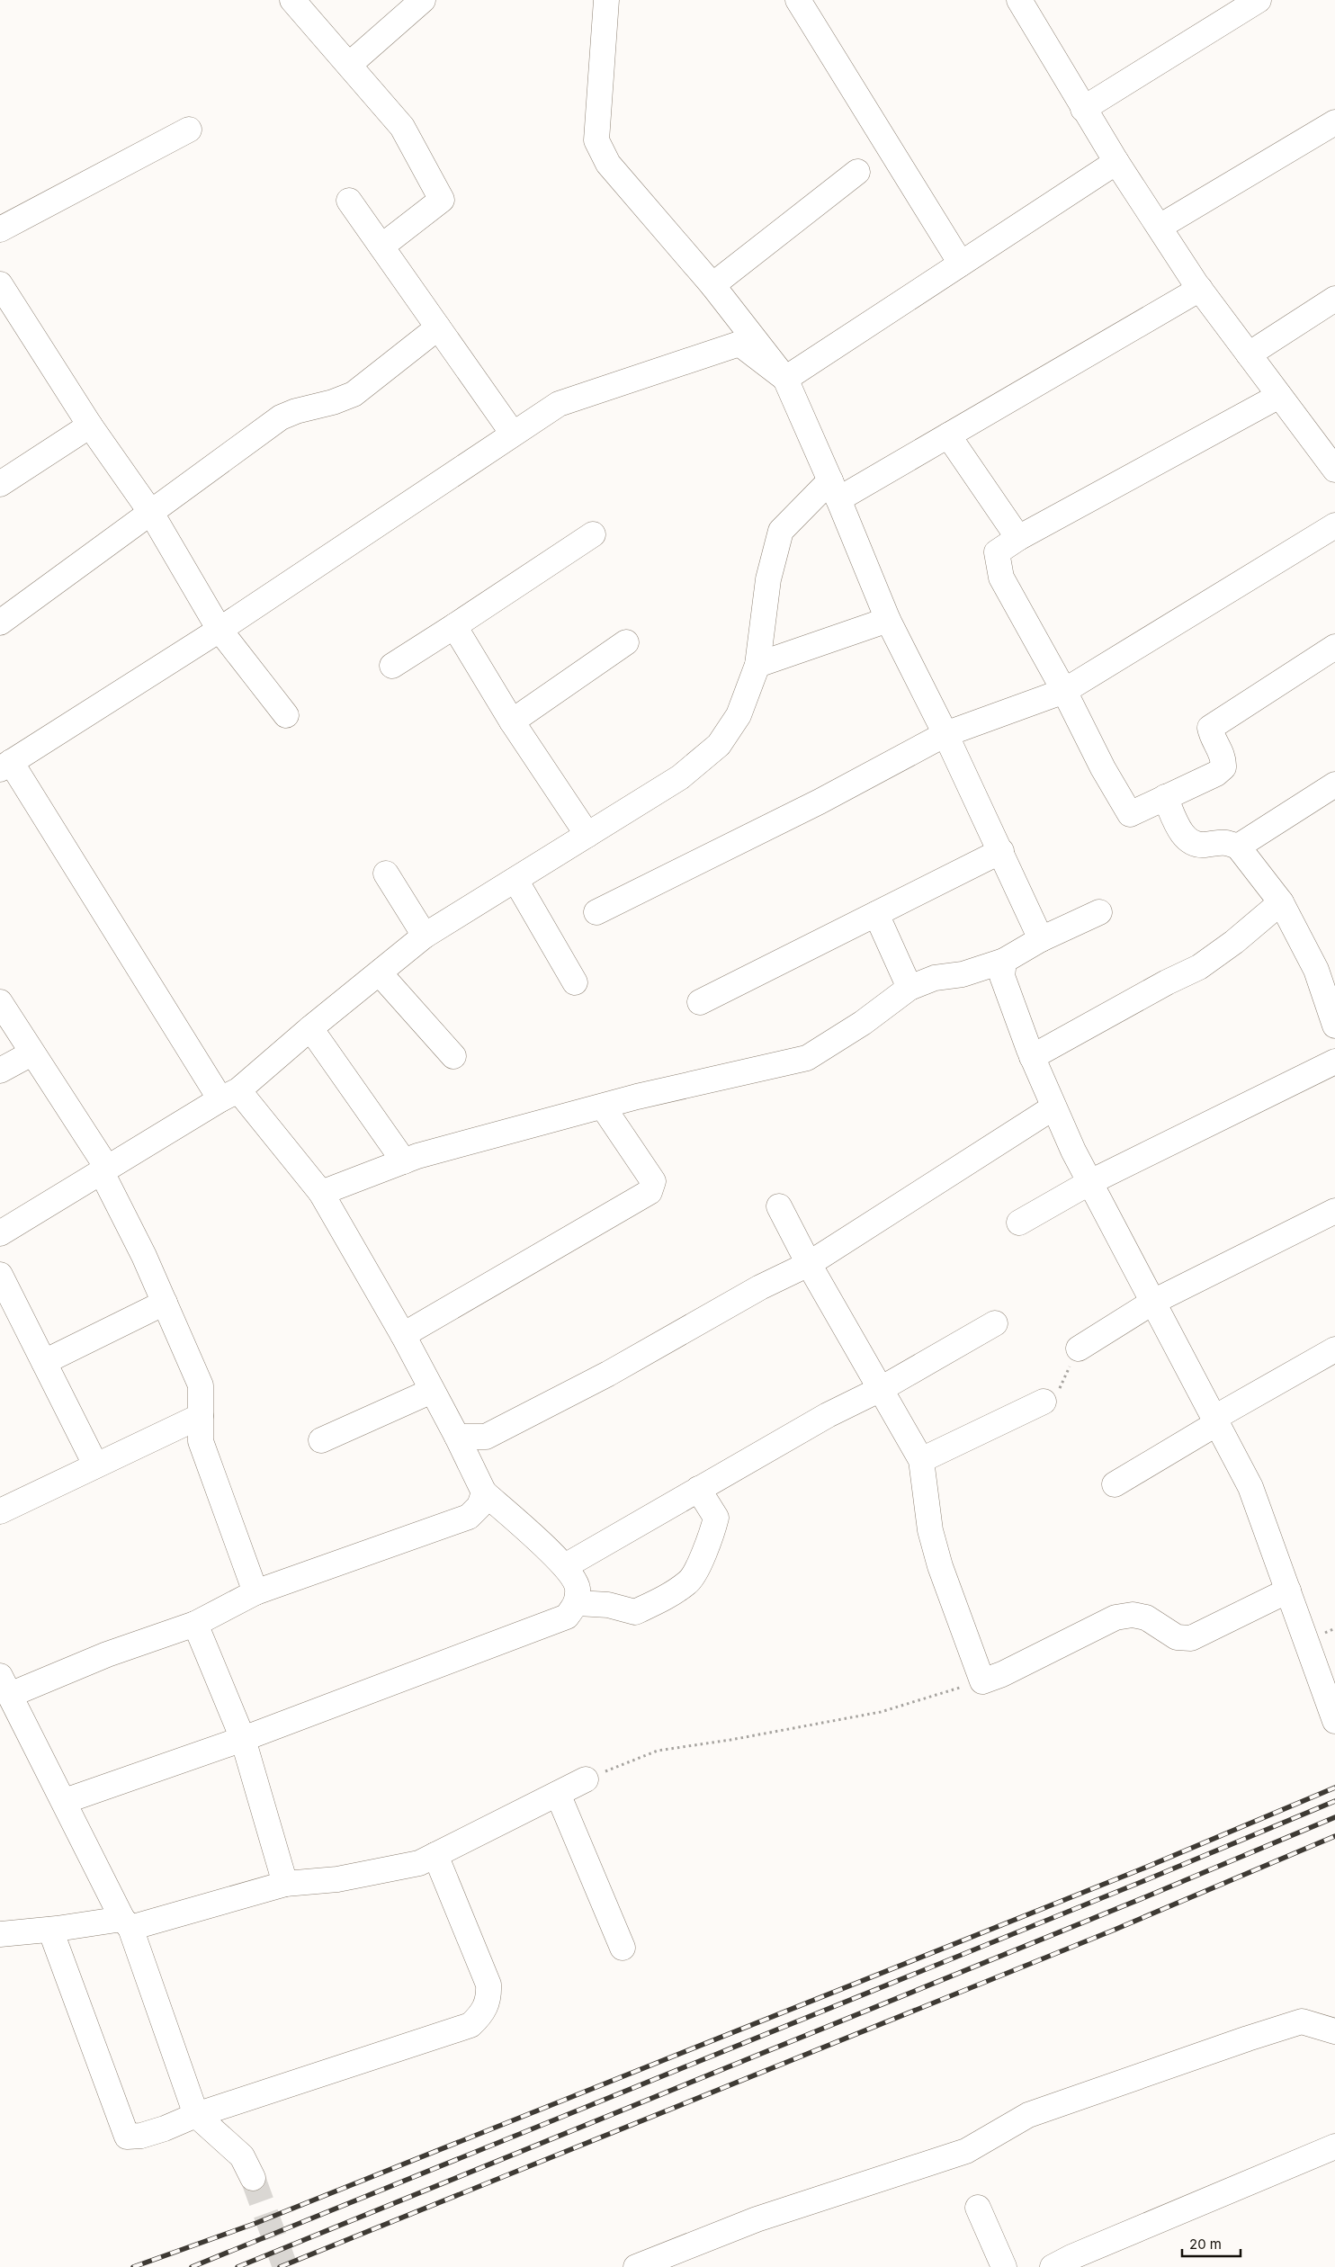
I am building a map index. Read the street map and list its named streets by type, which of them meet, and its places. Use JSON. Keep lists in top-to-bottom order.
{
  "scale_bar": "20 m"
}
